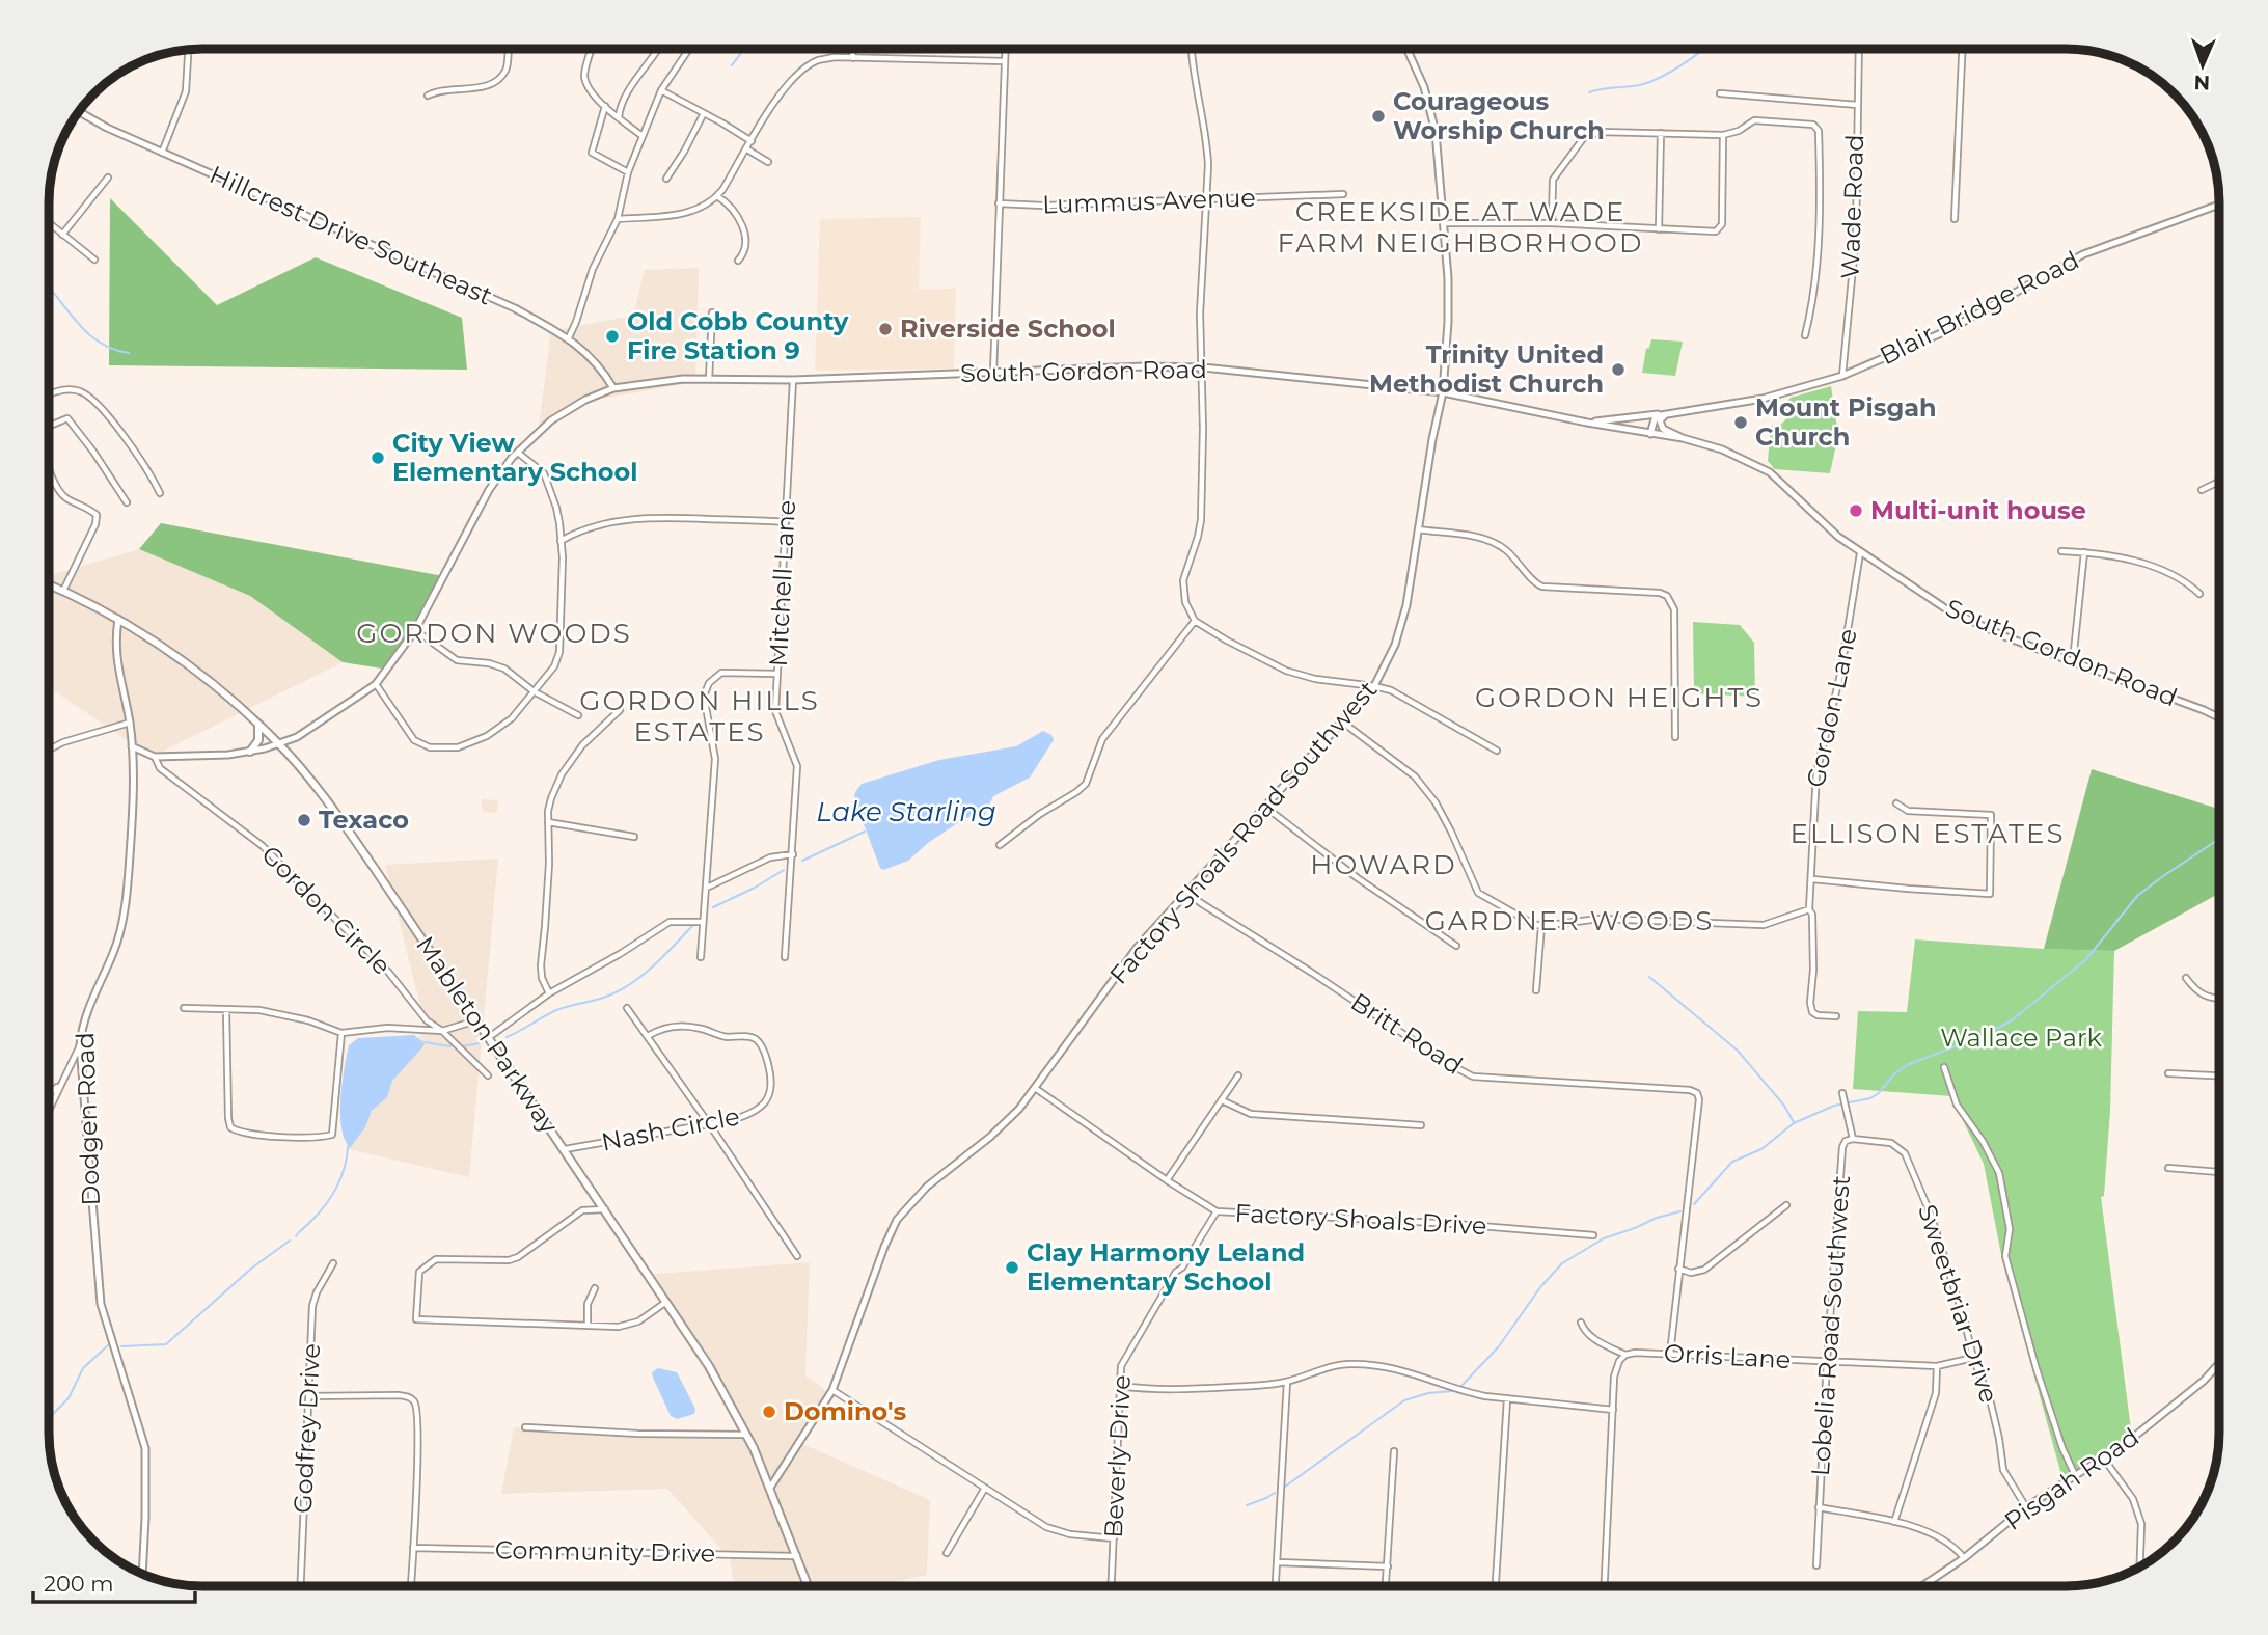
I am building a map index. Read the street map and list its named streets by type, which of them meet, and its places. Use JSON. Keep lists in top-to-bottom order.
{
  "streets": {
    "main road": ["Mableton Parkway"],
    "street": [
      "Lummus Avenue",
      "Wade Road",
      "Hillcrest Drive Southeast",
      "Blair Bridge Road",
      "South Gordon Road",
      "Mitchell Lane",
      "Gordon Lane",
      "Factory Shoals Road Southwest",
      "Gordon Circle",
      "Britt Road",
      "Dodgen Road",
      "Nash Circle",
      "Factory Shoals Drive",
      "Sweetbriar Drive",
      "Lobelia Road Southwest",
      "Orris Lane",
      "Godfrey Drive",
      "Beverly Drive",
      "Pisgah Road",
      "Community Drive"
    ]
  },
  "crossings": [
    ["Wade Road", "Blair Bridge Road"],
    ["Hillcrest Drive Southeast", "South Gordon Road"],
    ["Blair Bridge Road", "South Gordon Road"],
    ["South Gordon Road", "Mitchell Lane"],
    ["South Gordon Road", "Gordon Lane"],
    ["South Gordon Road", "Factory Shoals Road Southwest"],
    ["South Gordon Road", "Gordon Circle"],
    ["South Gordon Road", "Mableton Parkway"],
    ["Factory Shoals Road Southwest", "Britt Road"],
    ["Factory Shoals Road Southwest", "Mableton Parkway"],
    ["Factory Shoals Road Southwest", "Factory Shoals Drive"],
    ["Mableton Parkway", "Dodgen Road"],
    ["Mableton Parkway", "Nash Circle"],
    ["Mableton Parkway", "Community Drive"],
    ["Factory Shoals Drive", "Beverly Drive"],
    ["Sweetbriar Drive", "Lobelia Road Southwest"],
    ["Sweetbriar Drive", "Orris Lane"],
    ["Sweetbriar Drive", "Pisgah Road"],
    ["Lobelia Road Southwest", "Orris Lane"]
  ],
  "districts": [
    "CREEKSIDE AT WADE FARM NEIGHBORHOOD",
    "GORDON WOODS",
    "GORDON HEIGHTS",
    "GORDON HILLS ESTATES",
    "ELLISON ESTATES",
    "HOWARD",
    "GARDNER WOODS"
  ],
  "water": ["Lake Starling"],
  "parks": ["Wallace Park"],
  "places": [
    "Courageous Worship Church",
    "Riverside School",
    "Old Cobb County Fire Station 9",
    "Trinity United Methodist Church",
    "Mount Pisgah Church",
    "City View Elementary School",
    "Multi-unit house",
    "Texaco",
    "Clay Harmony Leland Elementary School",
    "Domino's"
  ],
  "scale_bar": "200 m",
  "north": "bottom"
}
